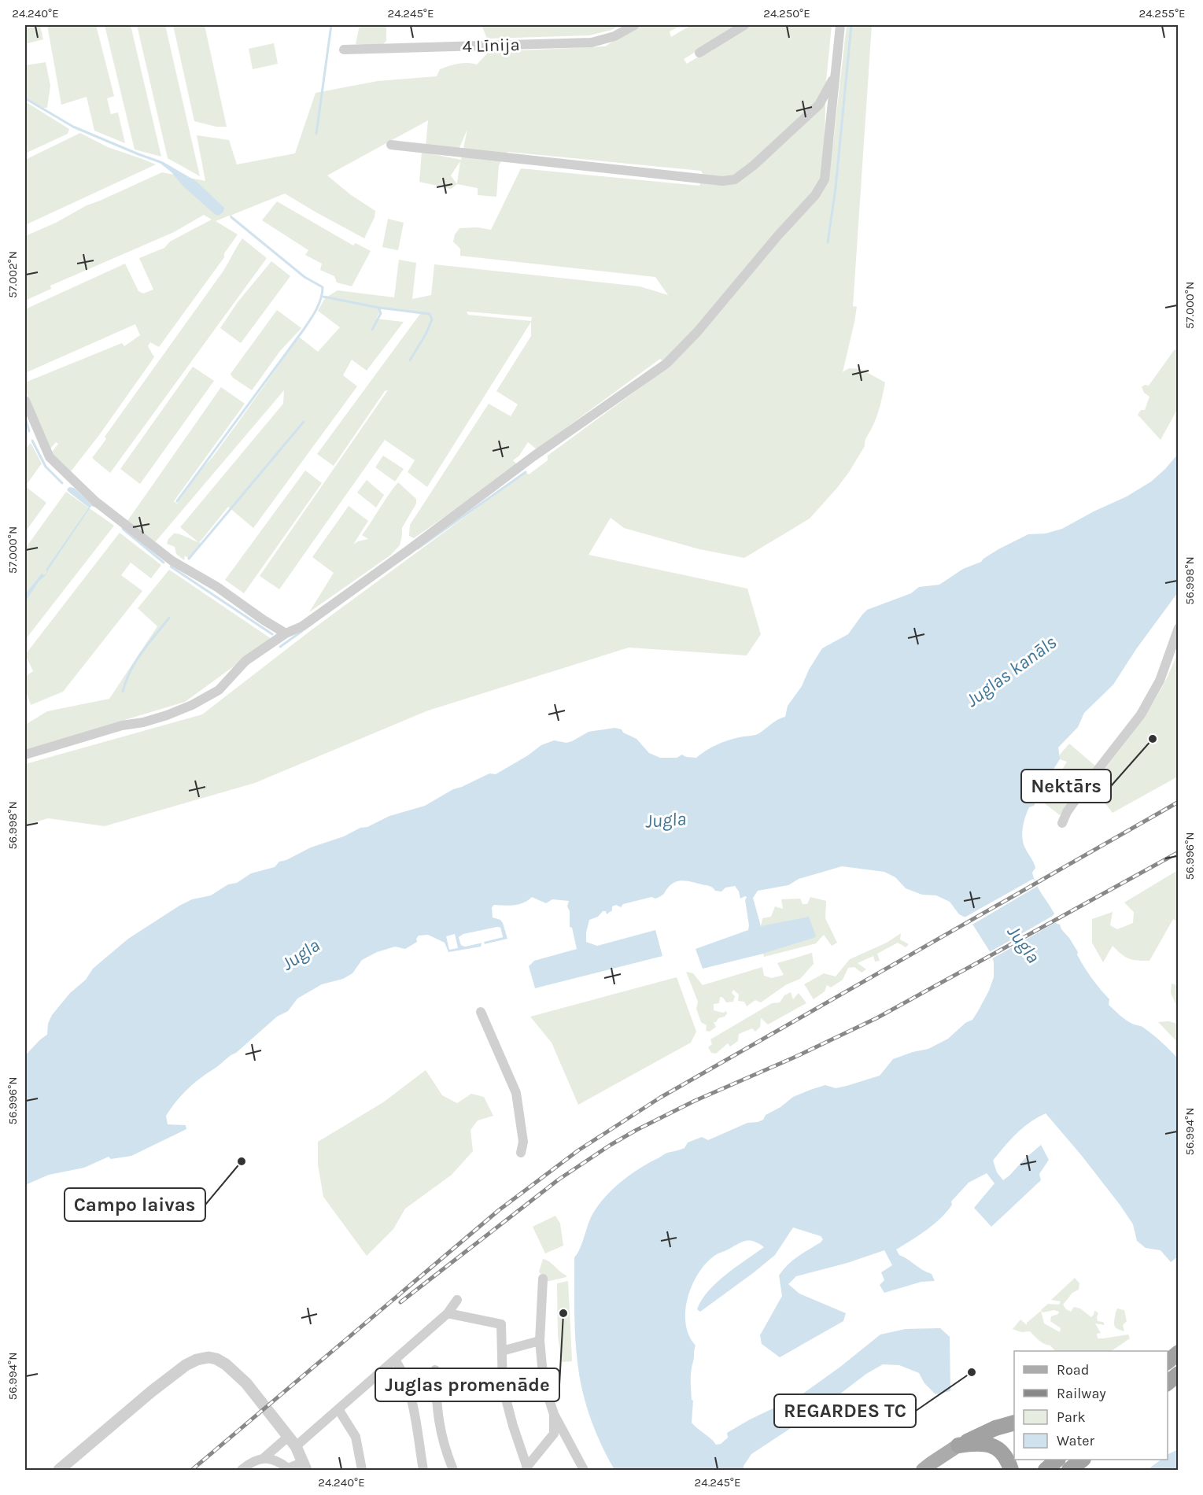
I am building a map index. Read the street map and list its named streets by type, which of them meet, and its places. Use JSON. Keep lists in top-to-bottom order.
{
  "streets": {
    "street": ["4 Līnija"]
  },
  "water": ["Juglas kanāls", "Jugla"],
  "places": [
    "Nektārs",
    "Campo laivas",
    "Juglas promenāde",
    "REGARDES TC"
  ],
  "legend": [
    "Road",
    "Railway",
    "Park",
    "Water"
  ],
  "coordinates": [
    "24.240°E",
    "24.245°E",
    "24.250°E",
    "24.255°E",
    "57.002°N",
    "57.000°N",
    "56.998°N",
    "56.996°N",
    "56.994°N"
  ]
}
